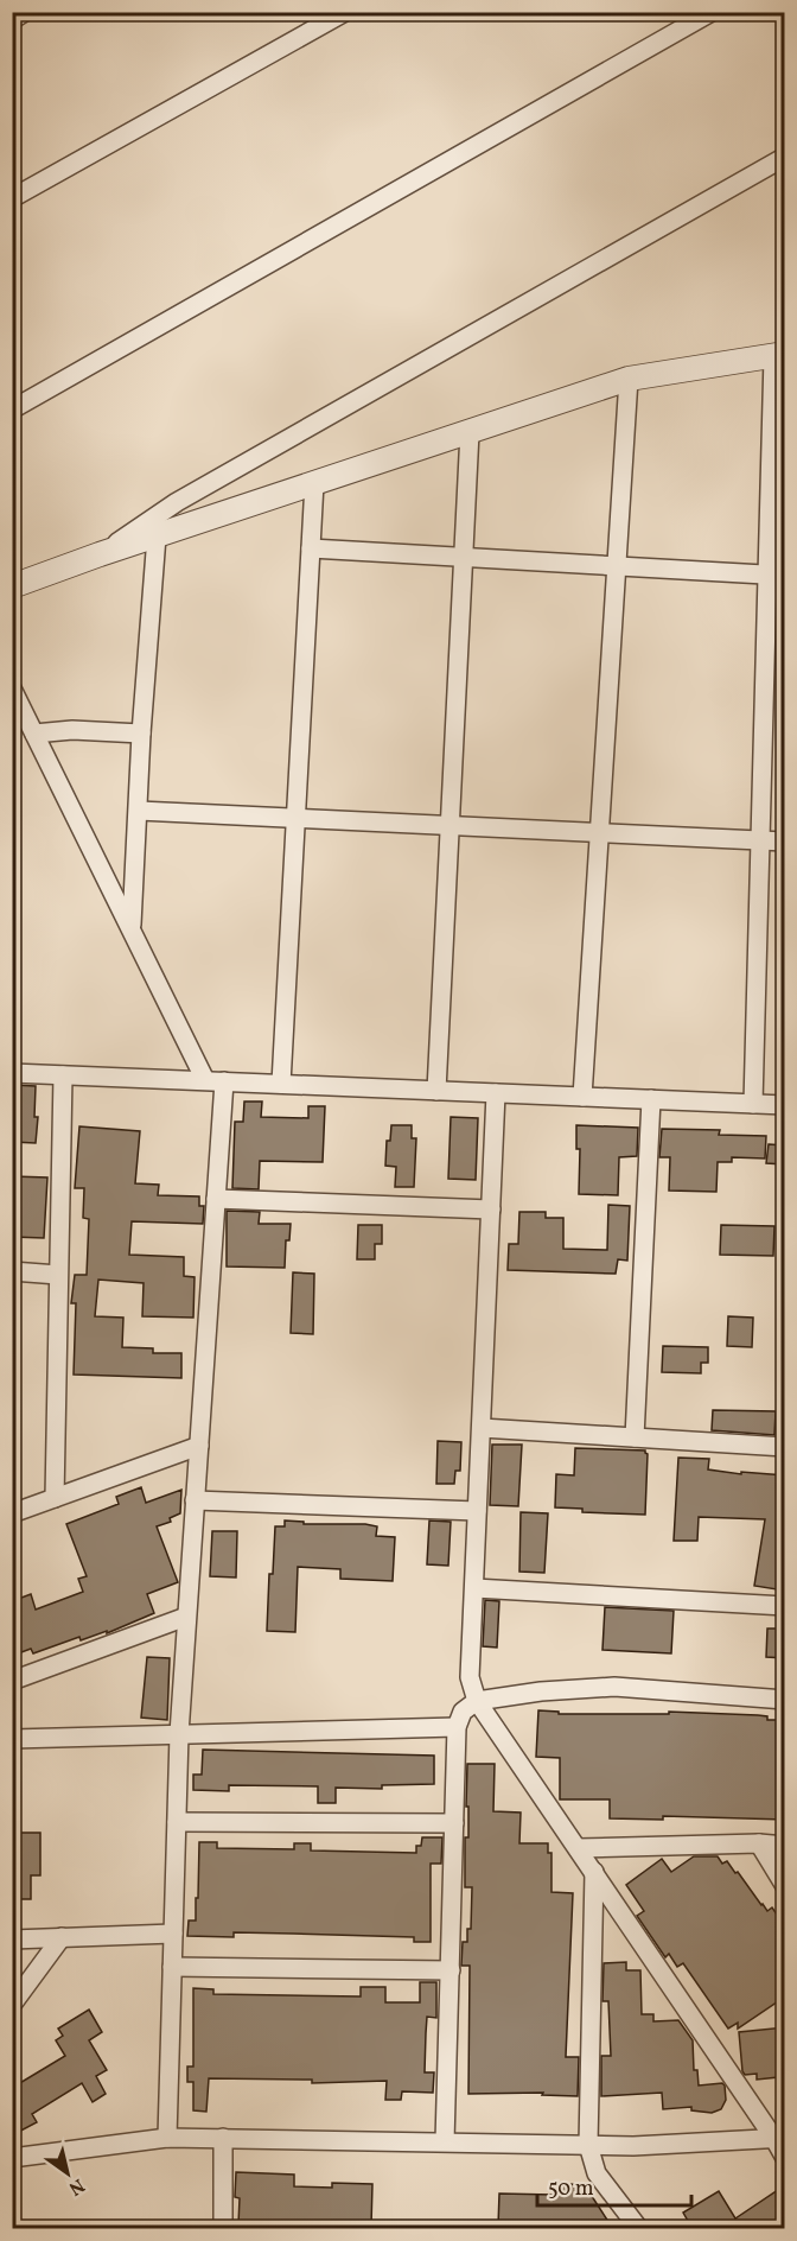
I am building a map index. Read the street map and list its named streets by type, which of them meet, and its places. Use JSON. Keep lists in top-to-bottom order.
{
  "scale_bar": "50 m",
  "north": "bottom right"
}
